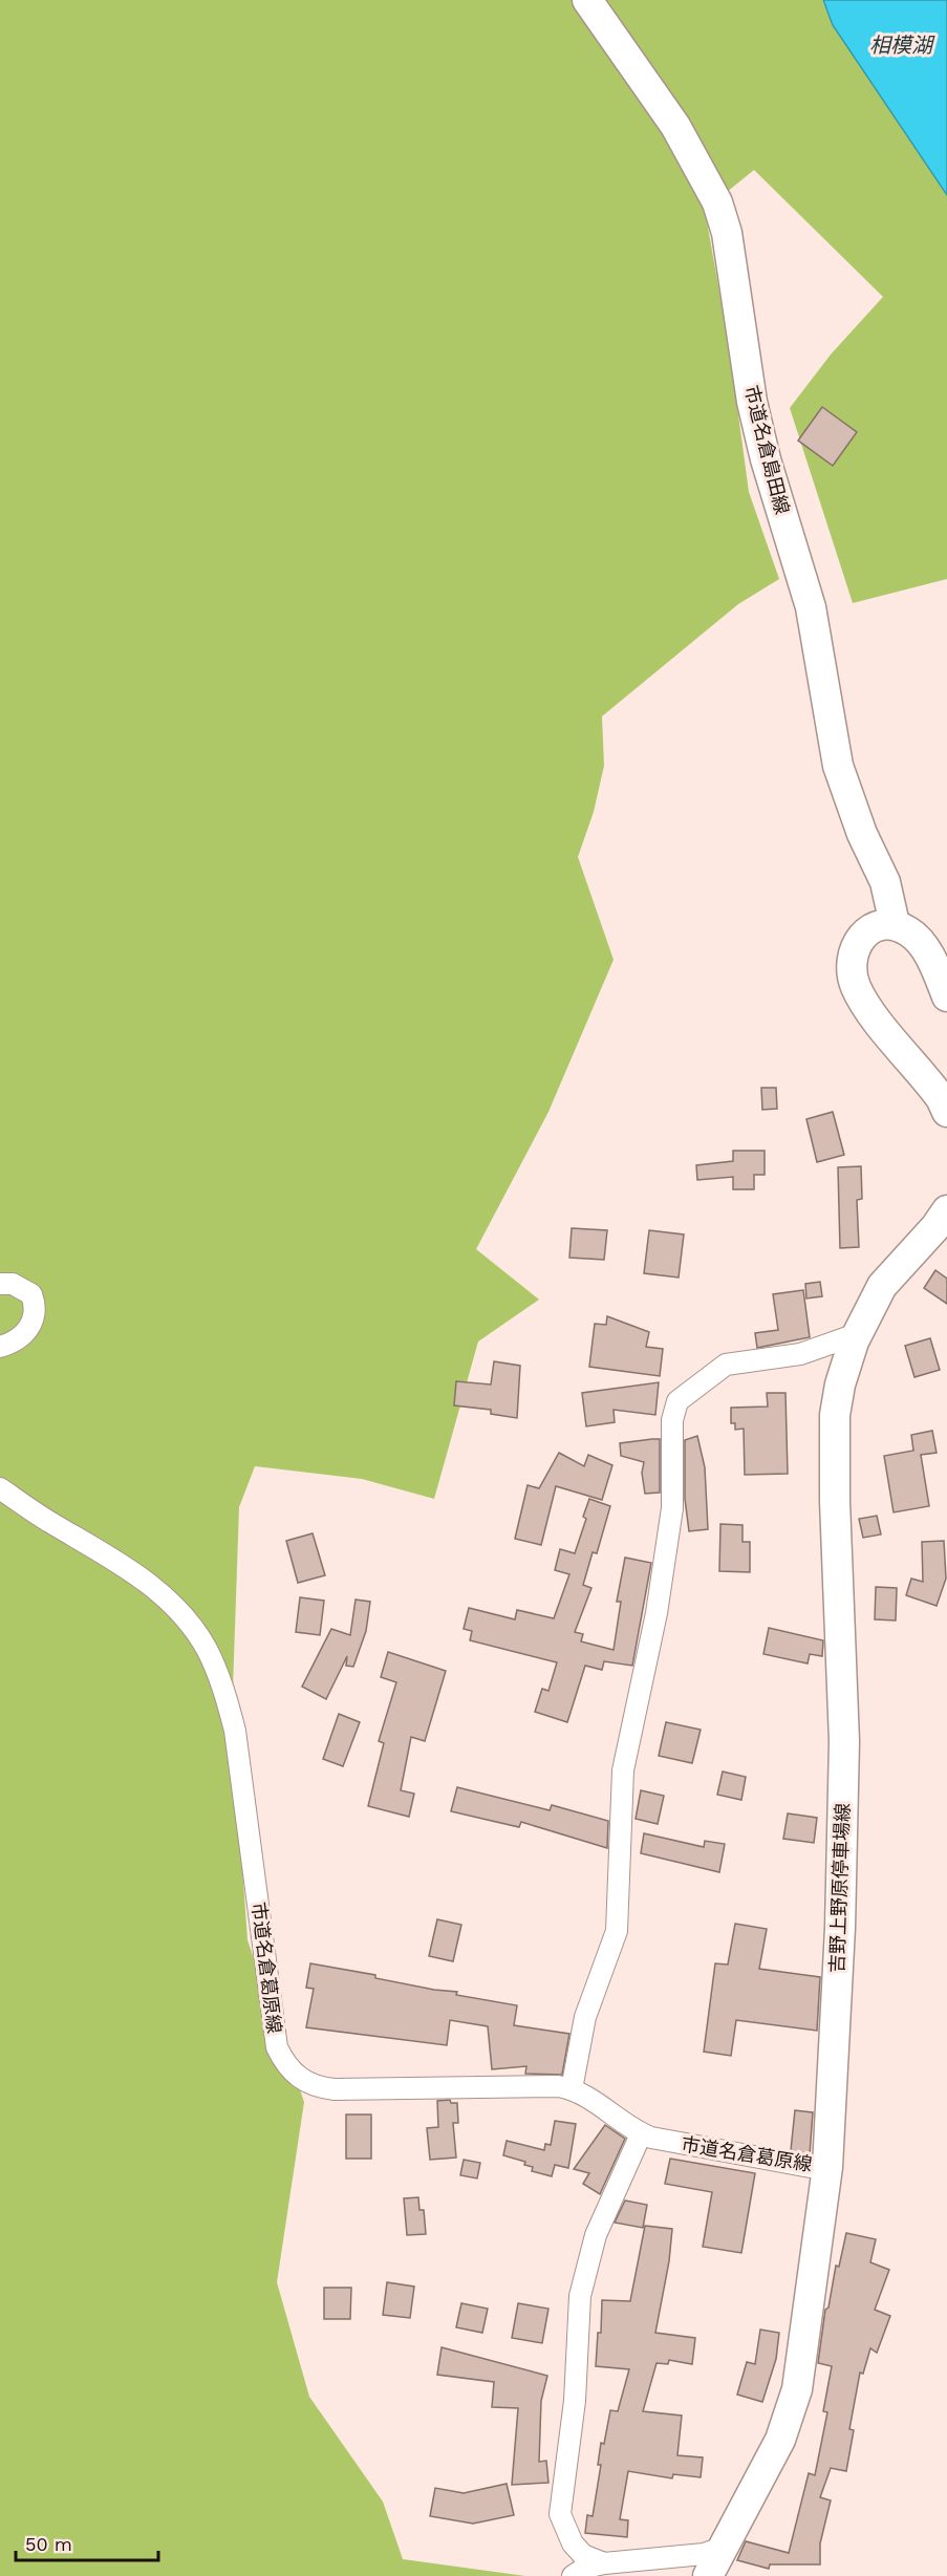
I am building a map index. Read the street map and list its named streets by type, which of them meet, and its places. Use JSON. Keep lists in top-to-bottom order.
{
  "streets": {
    "main road": ["市道名倉島田線", "吉野上野原停車場線"],
    "street": ["市道名倉葛原線"]
  },
  "crossings": [
    ["吉野上野原停車場線", "市道名倉葛原線"]
  ],
  "water": ["相模湖"],
  "scale_bar": "50 m"
}
